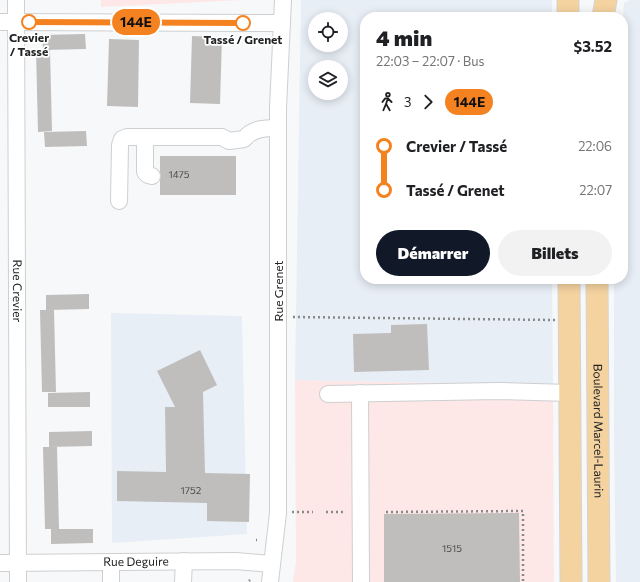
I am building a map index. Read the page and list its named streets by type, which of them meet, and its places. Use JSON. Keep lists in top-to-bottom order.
{
  "streets": {
    "main road": ["Boulevard Marcel-Laurin"],
    "street": ["Rue Crevier", "Rue Grenet", "Rue Deguire"]
  },
  "crossings": [
    ["Rue Crevier", "Rue Deguire"],
    ["Rue Grenet", "Rue Deguire"]
  ],
  "places": ["Crevier / Tassé", "Tassé / Grenet"],
  "lines": ["bus line 144E"],
  "house_numbers": ["1475", "1752", "1515"],
  "page": {
    "on_map": "144E",
    "heading": ["4 min", "22:03 – 22:07 · Bus", "$3.52"],
    "legs": ["3", "144E"],
    "list": [
      {
        "name": "Crevier / Tassé",
        "value": "22:06"
      },
      {
        "name": "Tassé / Grenet",
        "value": "22:07"
      }
    ],
    "buttons": ["Démarrer", "Billets"]
  }
}
